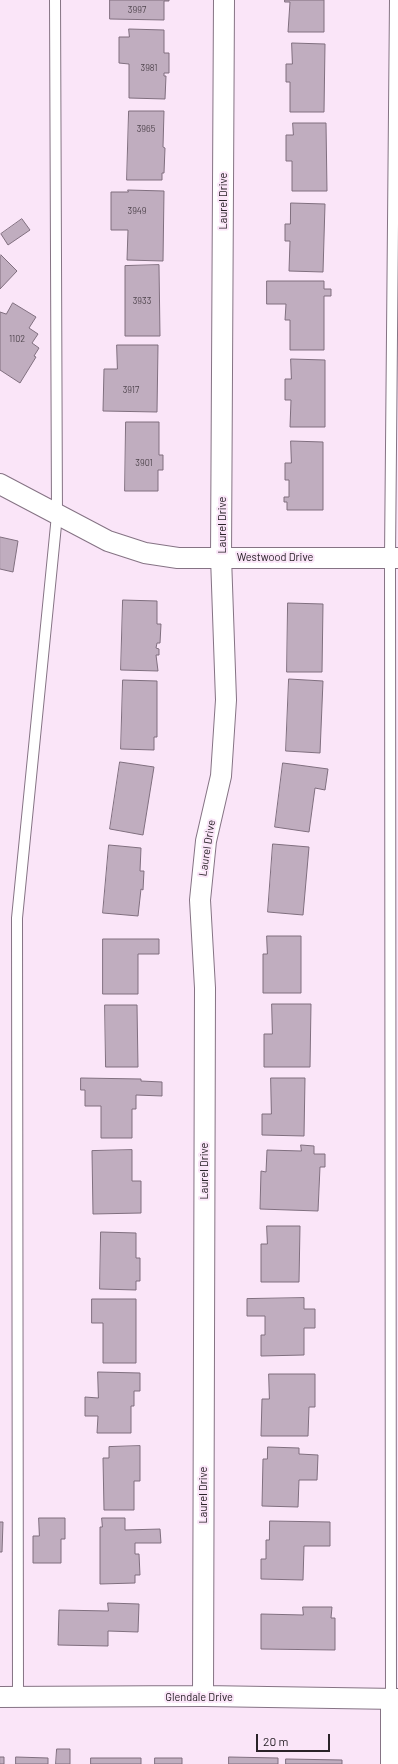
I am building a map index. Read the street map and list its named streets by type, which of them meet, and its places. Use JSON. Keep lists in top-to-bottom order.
{
  "streets": {
    "street": ["Laurel Drive", "Westwood Drive", "Glendale Drive"]
  },
  "crossings": [
    ["Laurel Drive", "Westwood Drive"],
    ["Laurel Drive", "Glendale Drive"]
  ],
  "house_numbers": [
    "3997",
    "3981",
    "3965",
    "3949",
    "3933",
    "1102",
    "3917",
    "3901"
  ],
  "scale_bar": "20 m"
}
